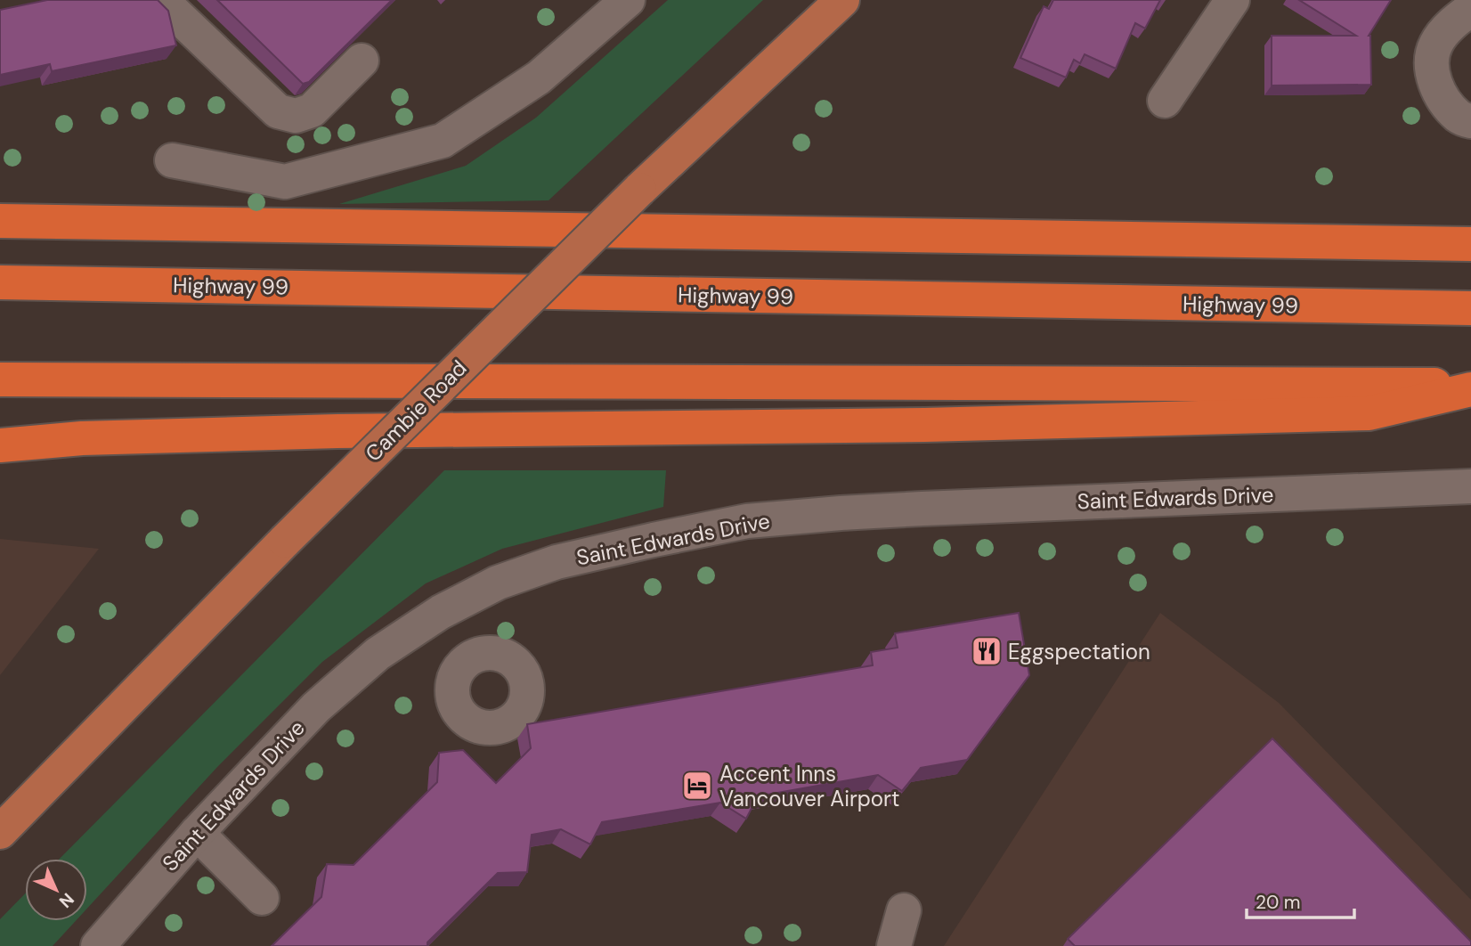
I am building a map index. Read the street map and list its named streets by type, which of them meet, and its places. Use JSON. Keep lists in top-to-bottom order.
{
  "streets": {
    "highway": ["Highway 99"],
    "main road": ["Cambie Road"],
    "street": ["Saint Edwards Drive"]
  },
  "places": {
    "restaurant": ["Eggspectation"],
    "hotel": ["Accent Inns Vancouver Airport"]
  },
  "scale_bar": "20 m",
  "north": "bottom right"
}
